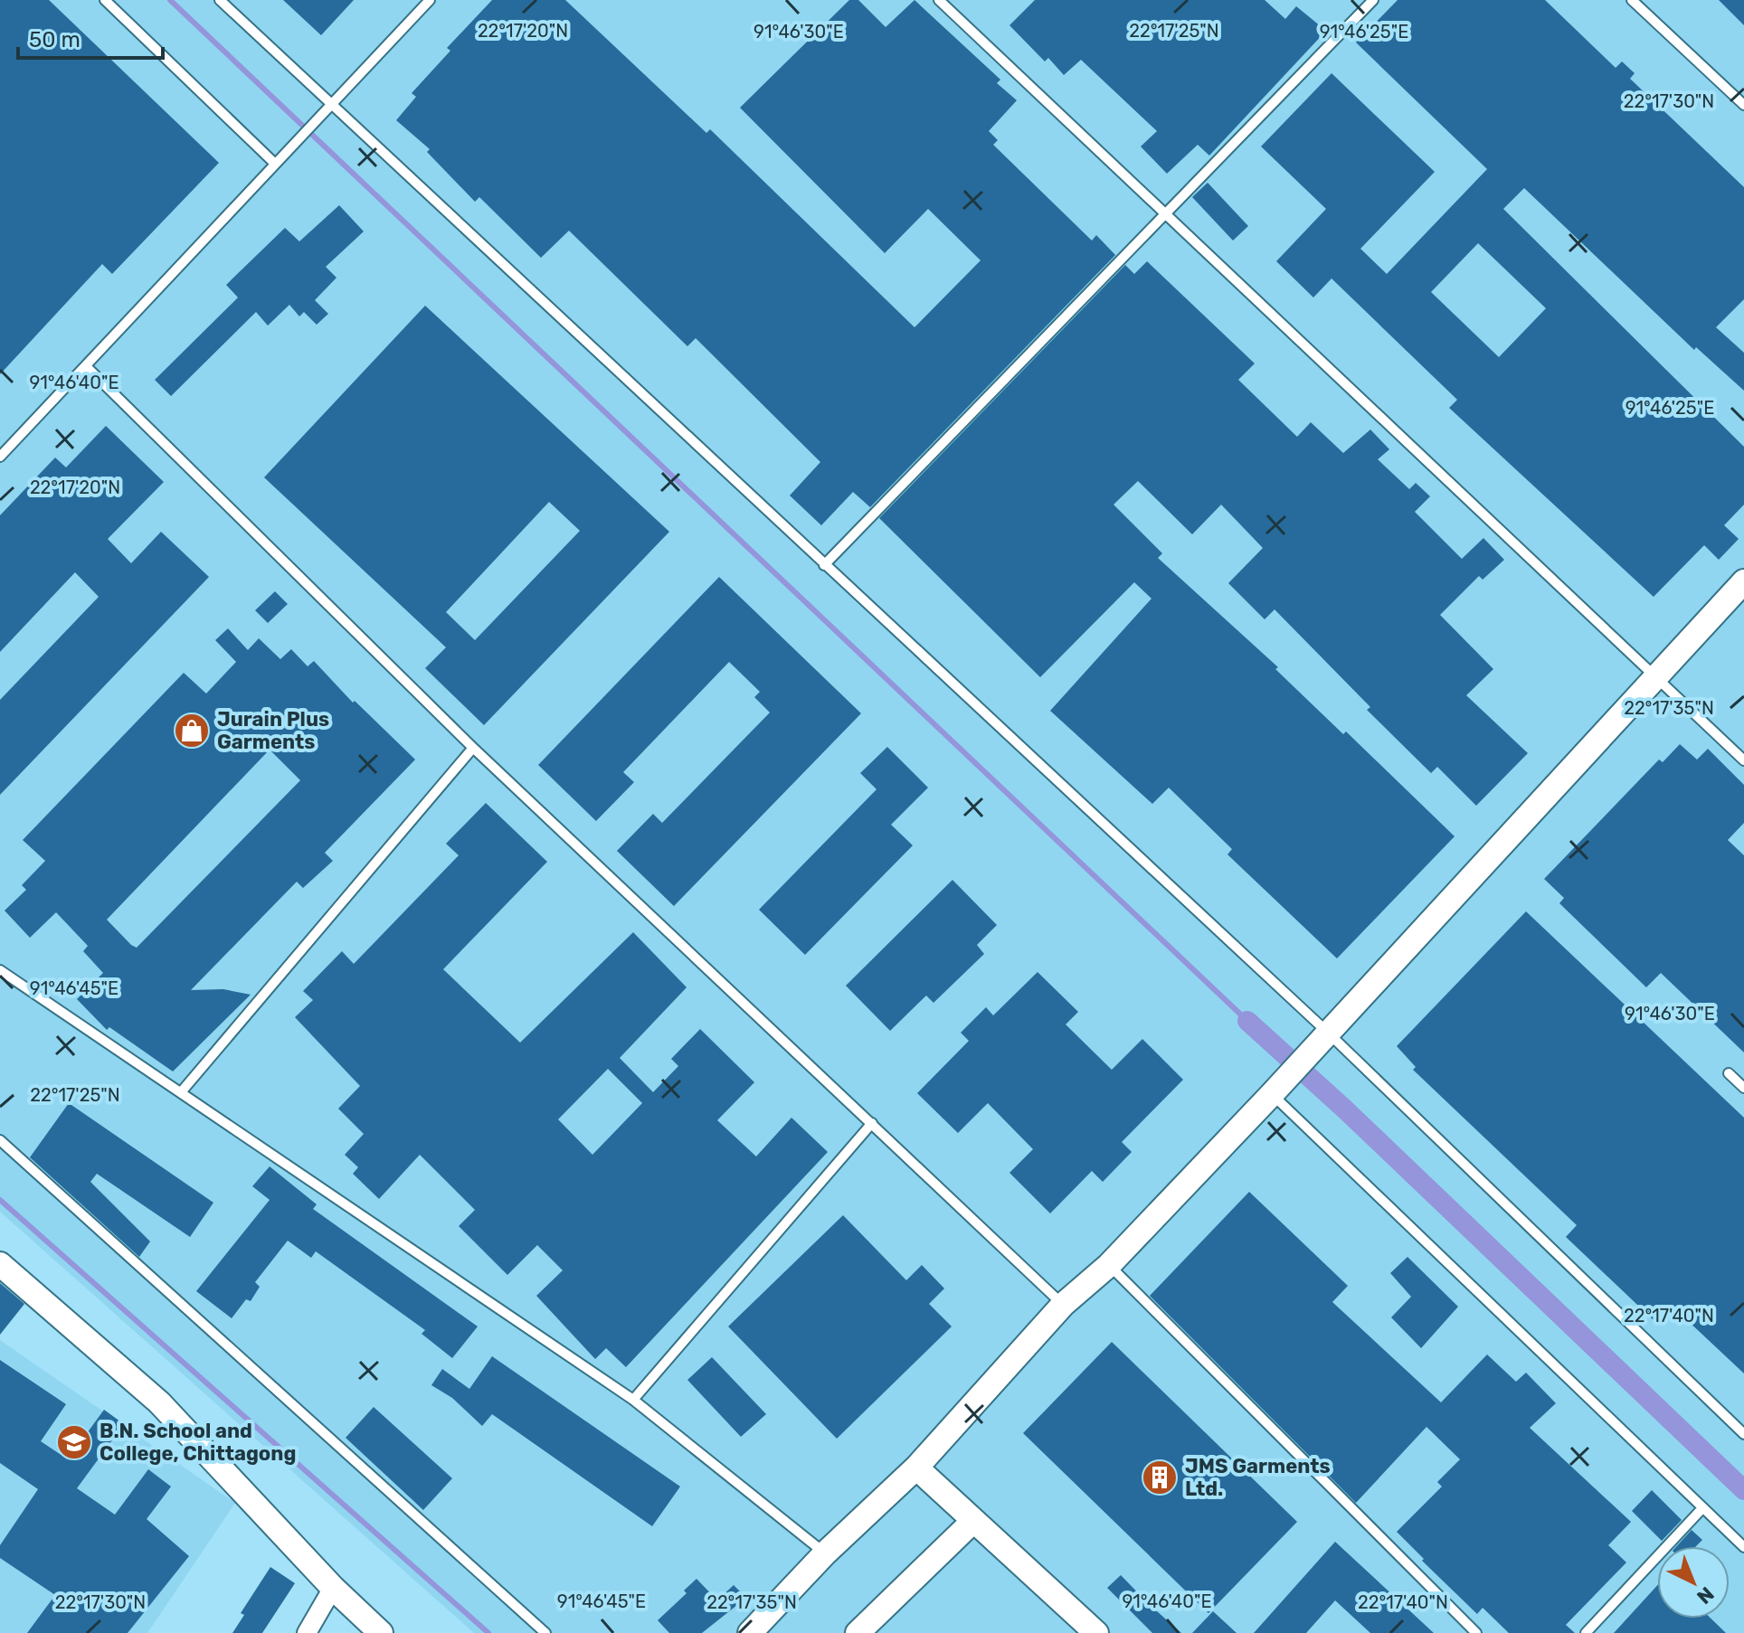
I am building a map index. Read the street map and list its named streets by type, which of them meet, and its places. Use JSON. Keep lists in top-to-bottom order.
{
  "places": {
    "shop": ["Jurain Plus Garments"],
    "school or university": ["B.N. School and College, Chittagong"],
    "building": ["JMS Garments Ltd."]
  },
  "scale_bar": "50 m",
  "north": "bottom right",
  "coordinates": [
    "22°17'20\"N",
    "22°17'25\"N",
    "91°46'30\"E",
    "91°46'25\"E",
    "22°17'30\"N",
    "91°46'40\"E",
    "22°17'35\"N",
    "91°46'45\"E",
    "22°17'40\"N"
  ]
}
